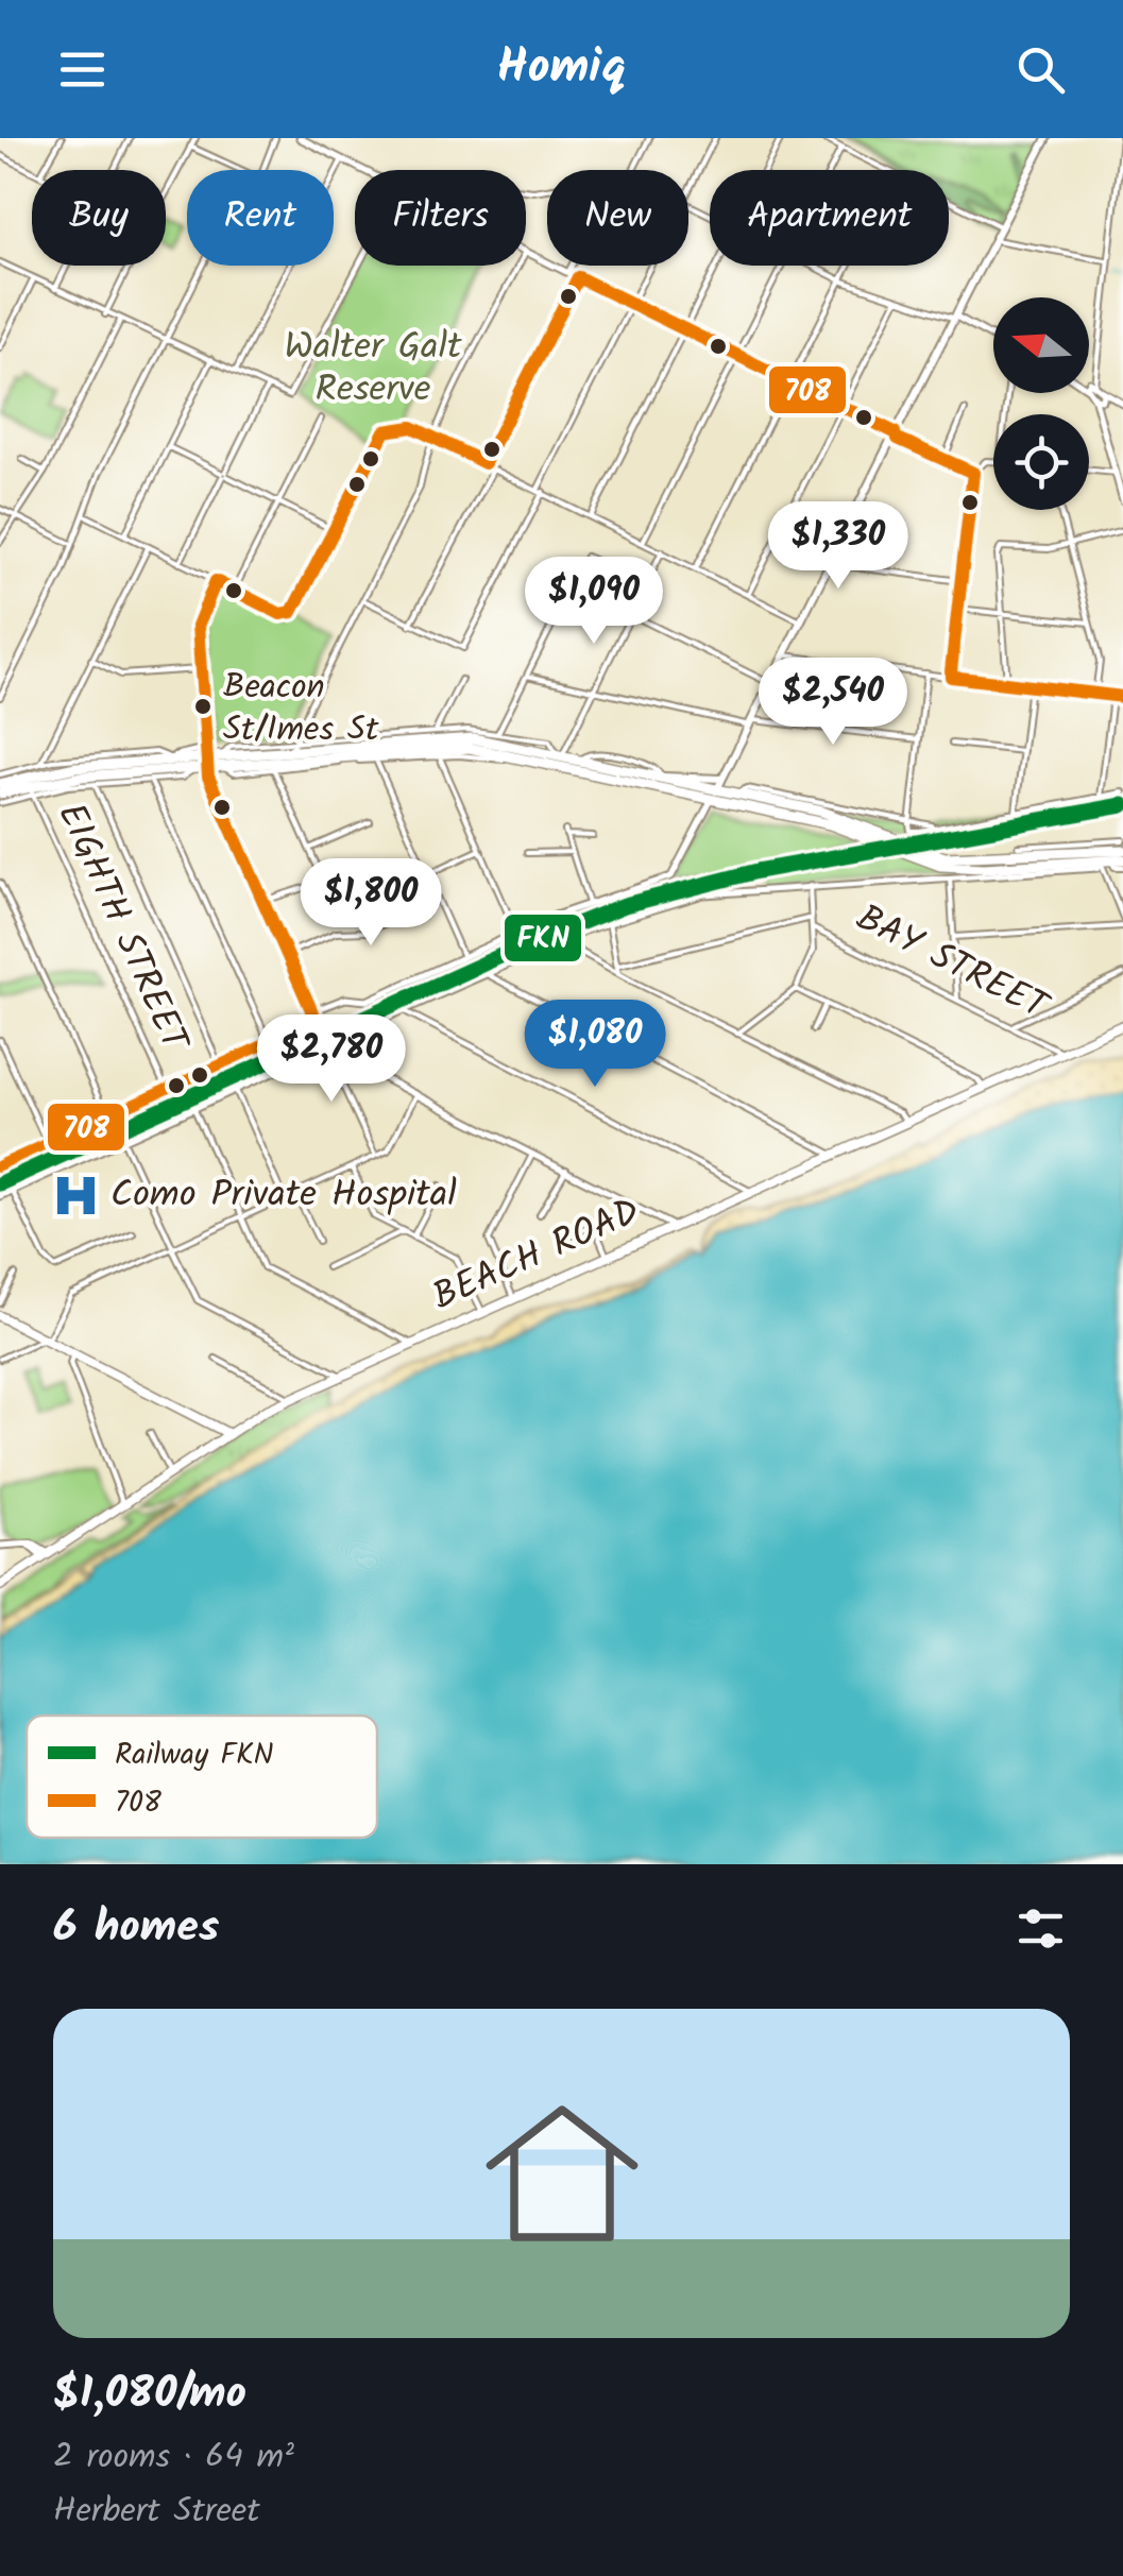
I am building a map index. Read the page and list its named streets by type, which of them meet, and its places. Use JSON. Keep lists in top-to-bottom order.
{
  "streets": {
    "main road": ["BEACH ROAD"],
    "street": ["EIGHTH STREET", "BAY STREET"]
  },
  "crossings": [
    ["BAY STREET", "BEACH ROAD"]
  ],
  "parks": ["Walter Galt Reserve"],
  "places": {
    "other": ["Beacon St/Imes St"],
    "hospital": ["Como Private Hospital"]
  },
  "lines": ["transit line 708", "rail line FKN"],
  "legend": ["Railway FKN", "708"],
  "north": "left",
  "page": {
    "header": "Homiq",
    "chip": [
      "Buy",
      "Rent",
      "Filters",
      "New",
      "Apartment"
    ],
    "price": [
      "$1,330",
      "$1,090",
      "$2,540",
      "$1,800",
      "$1,080",
      "$2,780"
    ],
    "heading": "6 homes",
    "list": [
      {
        "name": "$1,080/mo",
        "note": "2 rooms · 64 m² · Herbert Street"
      }
    ]
  }
}
